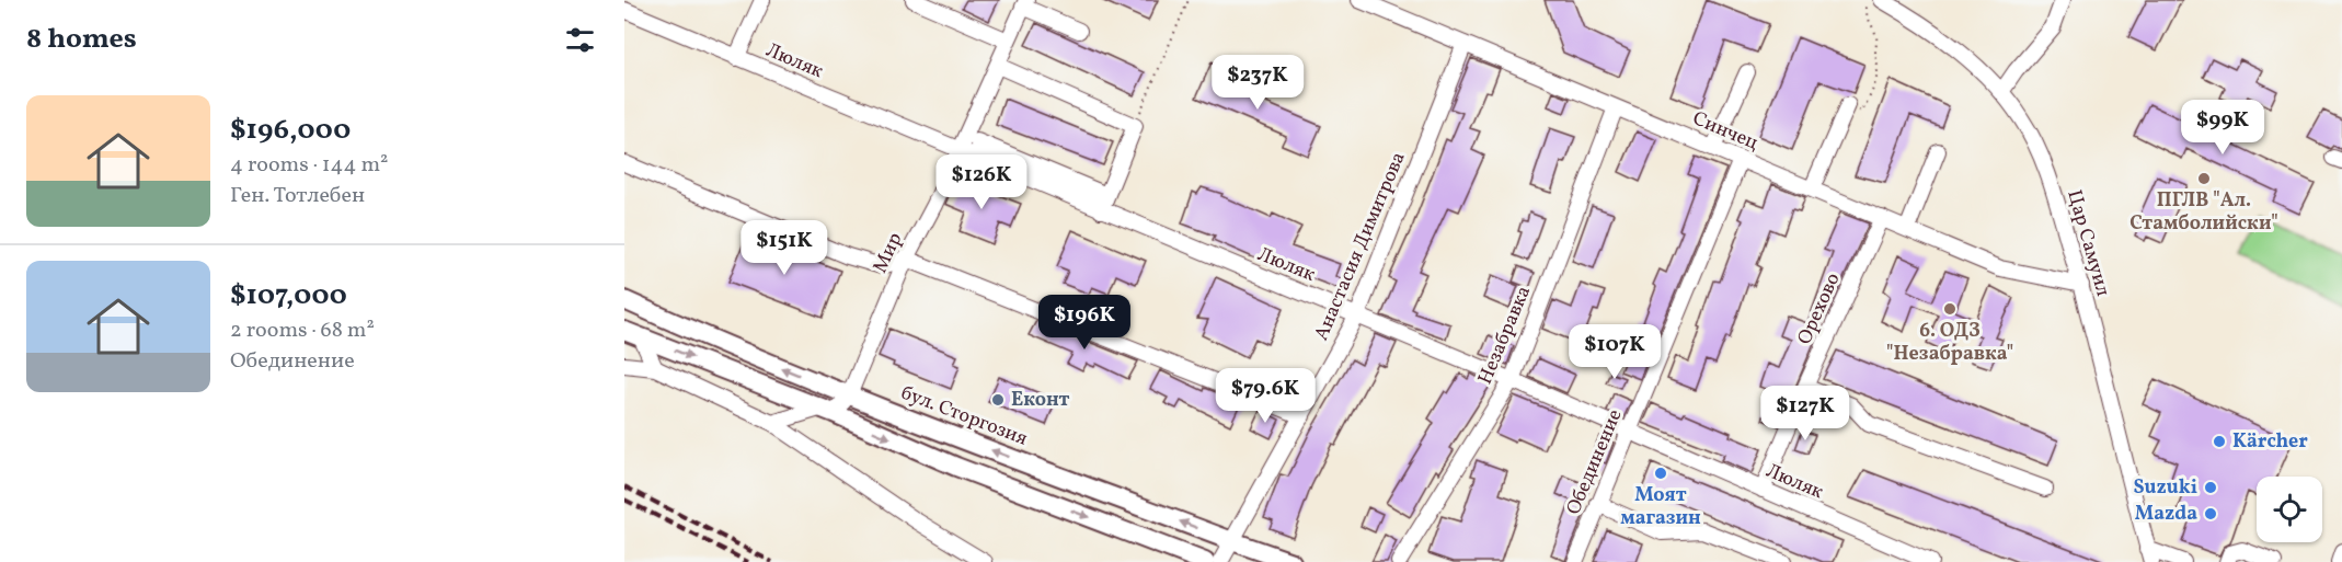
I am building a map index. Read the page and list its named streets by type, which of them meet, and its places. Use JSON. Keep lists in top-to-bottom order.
{
  "streets": {
    "main road": ["бул. Сторгозия"],
    "street": [
      "Люляк",
      "Синчец",
      "Цар Самуил",
      "Анастасия Димитрова",
      "Мир",
      "Орехово",
      "Незабравка",
      "Обединение"
    ]
  },
  "crossings": [
    ["Люляк", "Анастасия Димитрова"],
    ["Люляк", "Мир"],
    ["Люляк", "Орехово"],
    ["Люляк", "Незабравка"],
    ["Люляк", "Обединение"],
    ["Синчец", "Цар Самуил"],
    ["Синчец", "Анастасия Димитрова"],
    ["Синчец", "Орехово"],
    ["Синчец", "Незабравка"],
    ["Синчец", "Обединение"],
    ["Анастасия Димитрова", "бул. Сторгозия"],
    ["Мир", "бул. Сторгозия"]
  ],
  "places": [
    "ПГЛВ \"Ал. Стамболийски\"",
    "6. ОДЗ \"Незабравка\"",
    "Еконт",
    "Kärcher",
    "Моят магазин",
    "Suzuki",
    "Mazda"
  ],
  "page": {
    "heading": "8 homes",
    "price": [
      "$237K",
      "$99K",
      "$126K",
      "$151K",
      "$196K",
      "$107K",
      "$79.6K",
      "$127K"
    ],
    "list": [
      {
        "name": "$196,000",
        "note": "4 rooms · 144 m² · Ген. Тотлебен"
      },
      {
        "name": "$107,000",
        "note": "2 rooms · 68 m² · Обединение"
      }
    ]
  }
}
